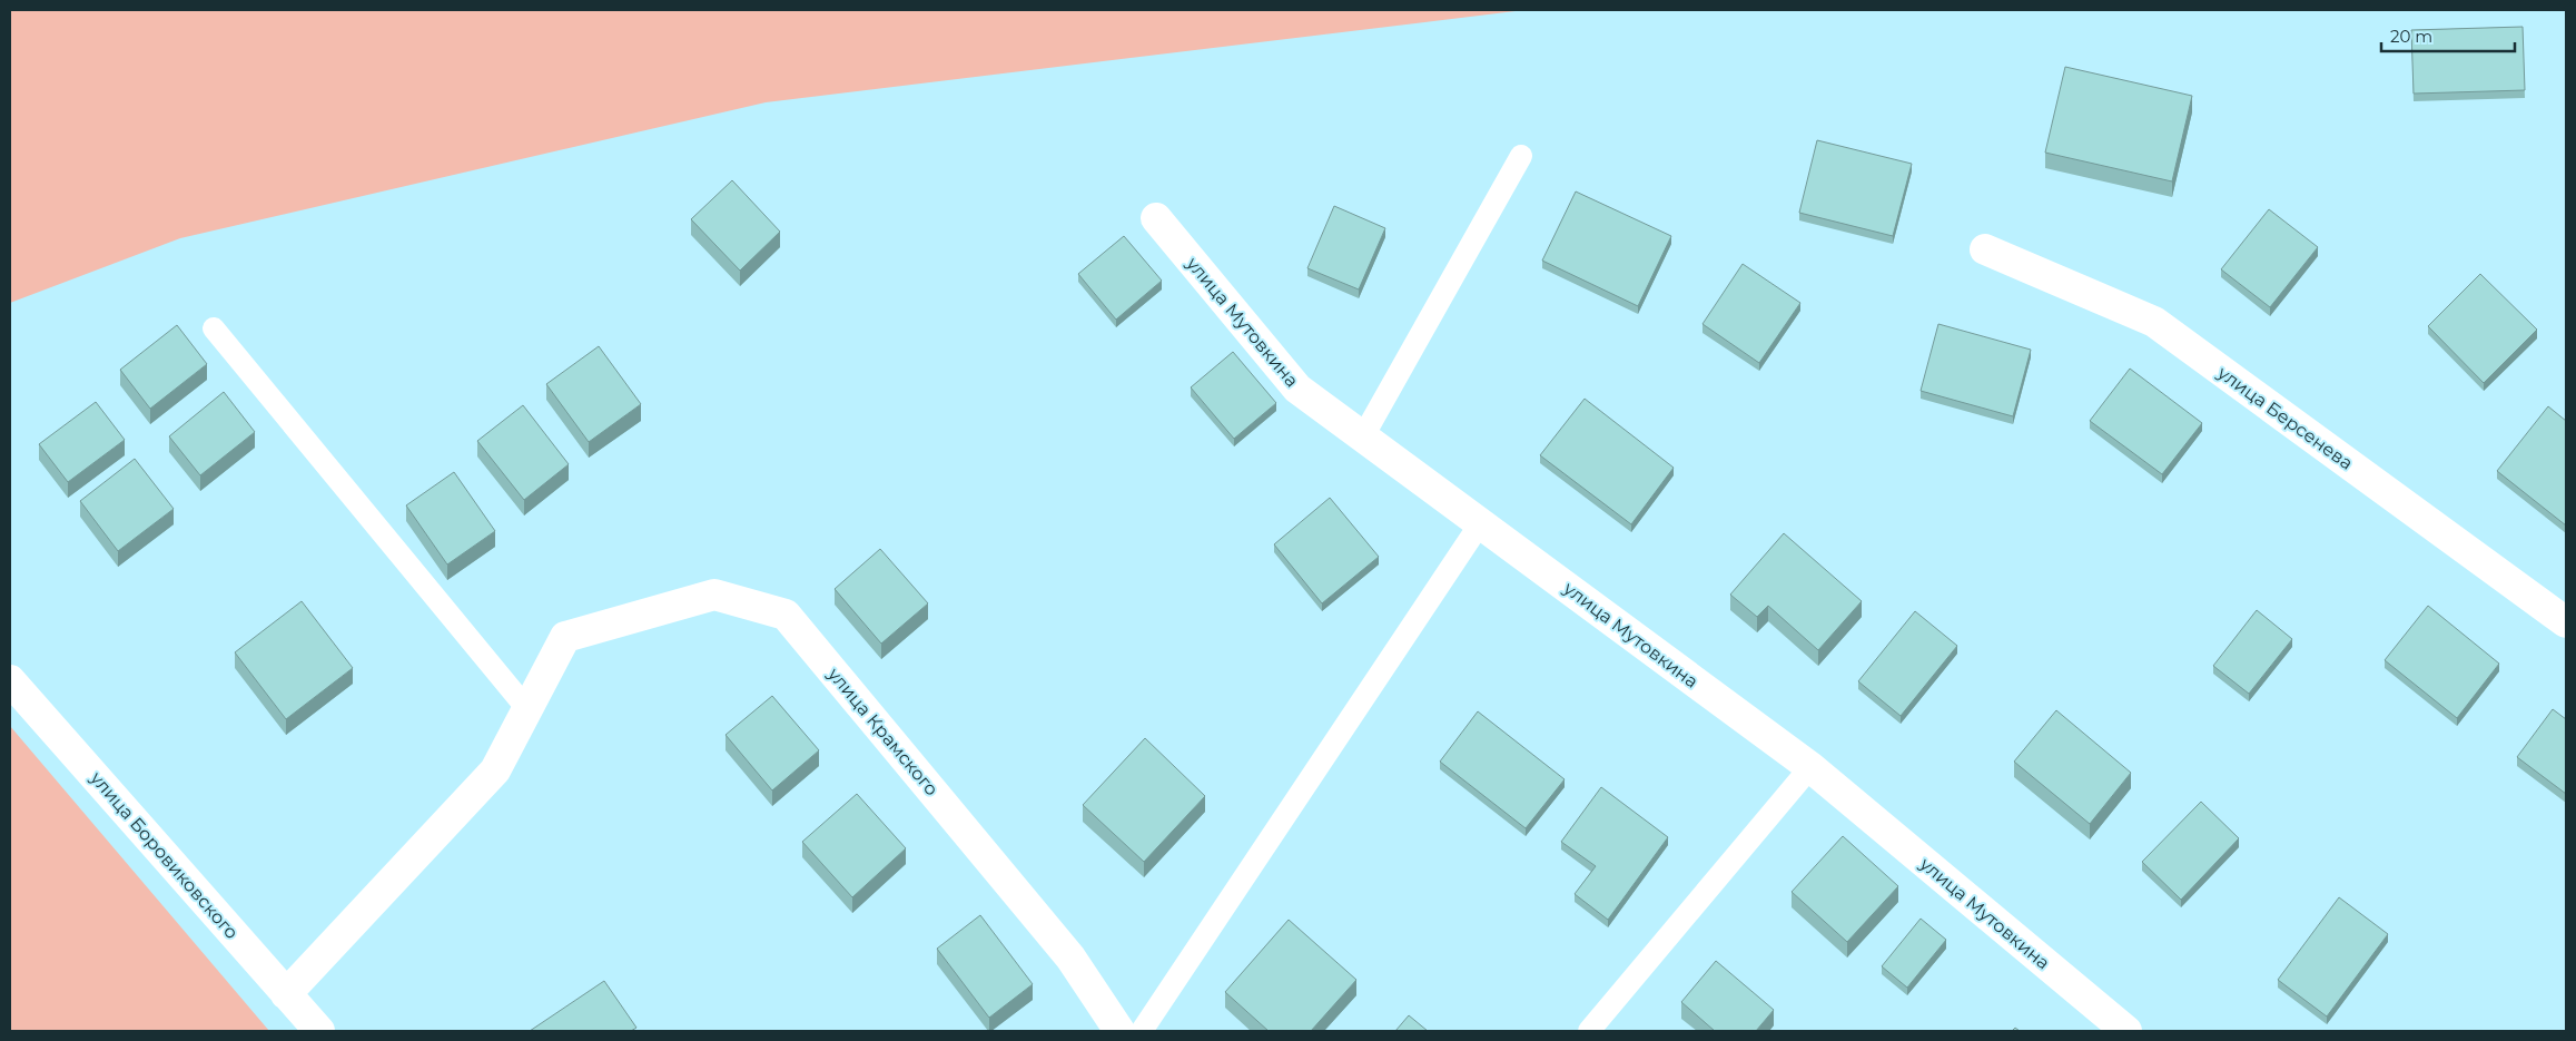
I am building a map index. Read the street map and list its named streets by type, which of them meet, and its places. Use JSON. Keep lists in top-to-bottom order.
{
  "streets": {
    "street": [
      "улица Мутовкина",
      "улица Берсенева",
      "улица Крамского",
      "улица Боровиковского"
    ]
  },
  "scale_bar": "20 m"
}
